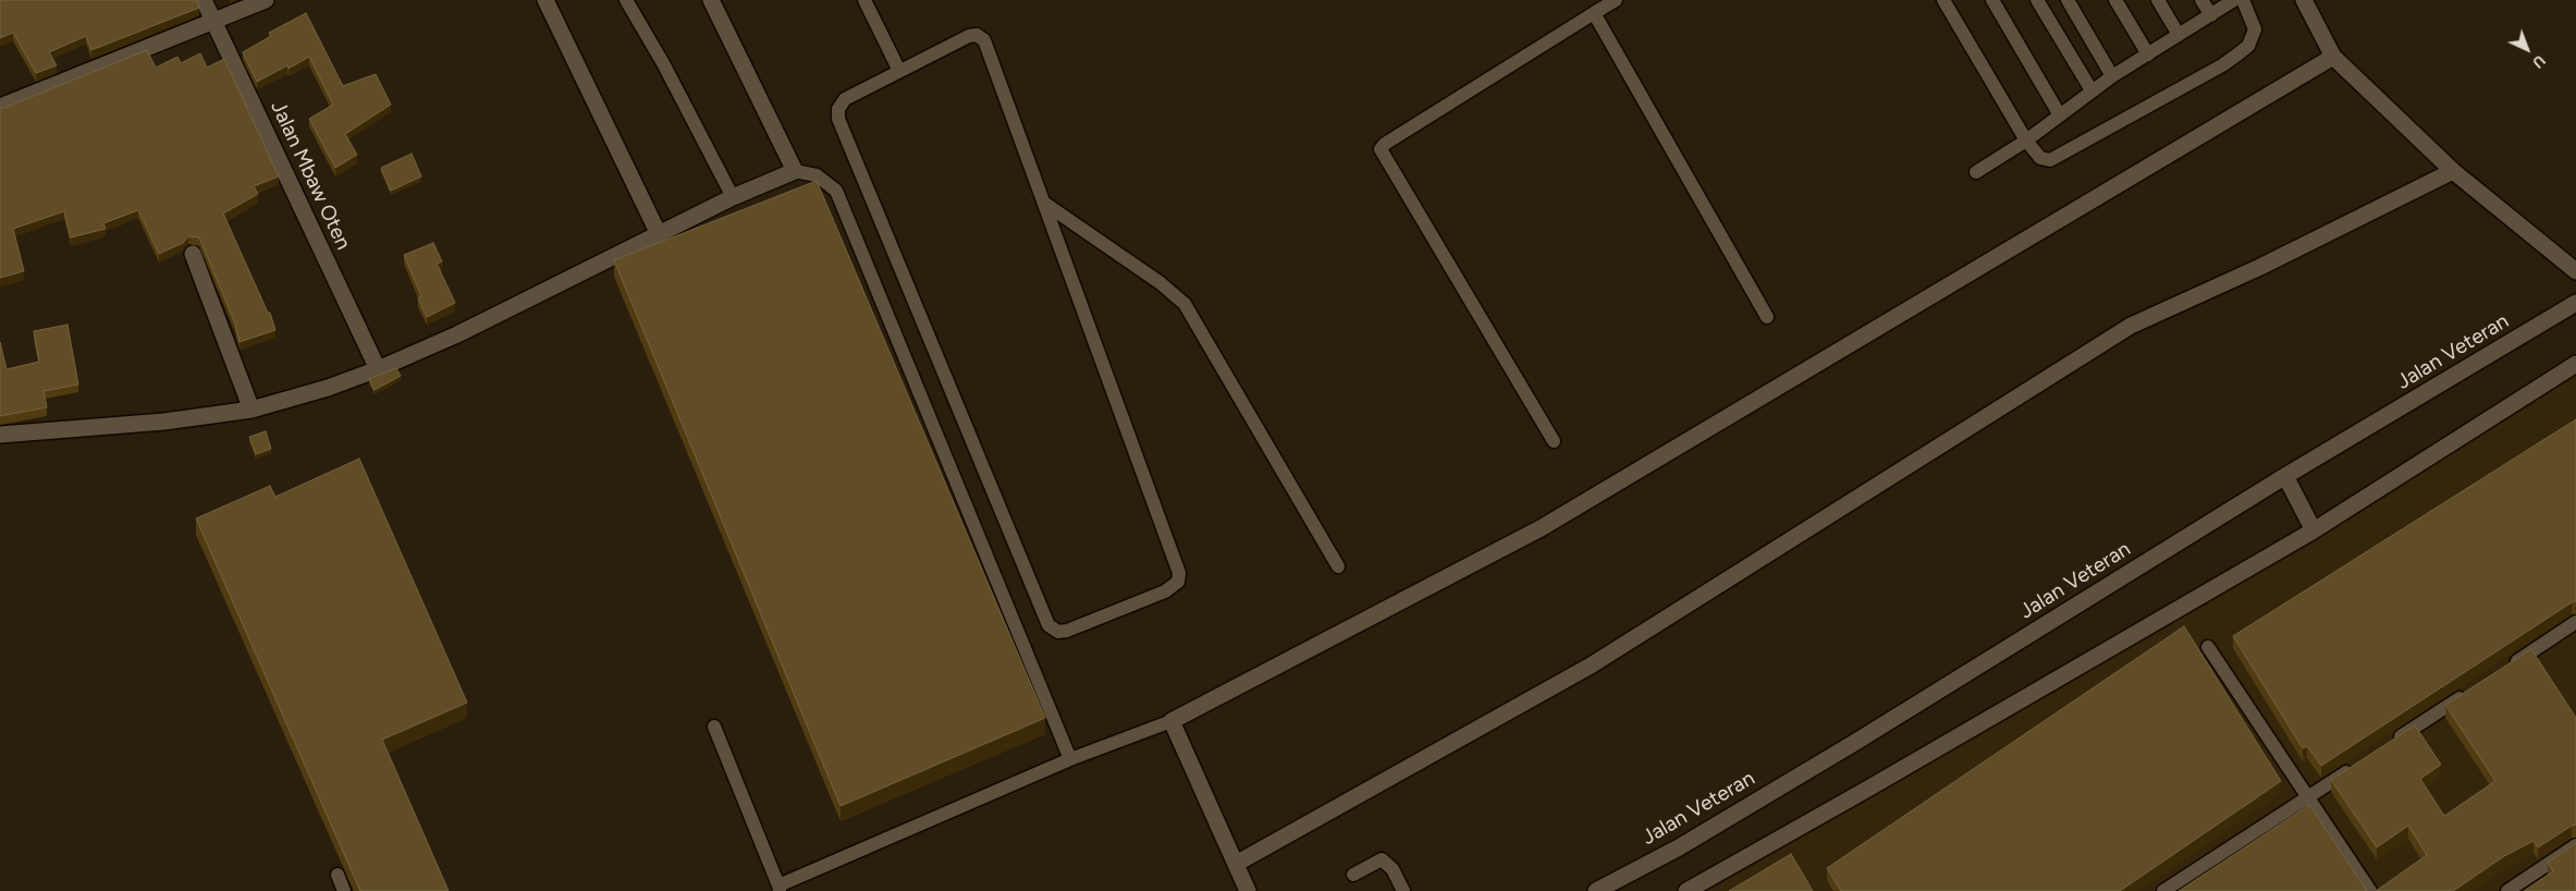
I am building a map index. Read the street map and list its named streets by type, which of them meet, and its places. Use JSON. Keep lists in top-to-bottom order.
{
  "streets": {
    "street": ["Jalan Mbaw Oten", "Jalan Veteran"]
  },
  "north": "bottom right"
}
